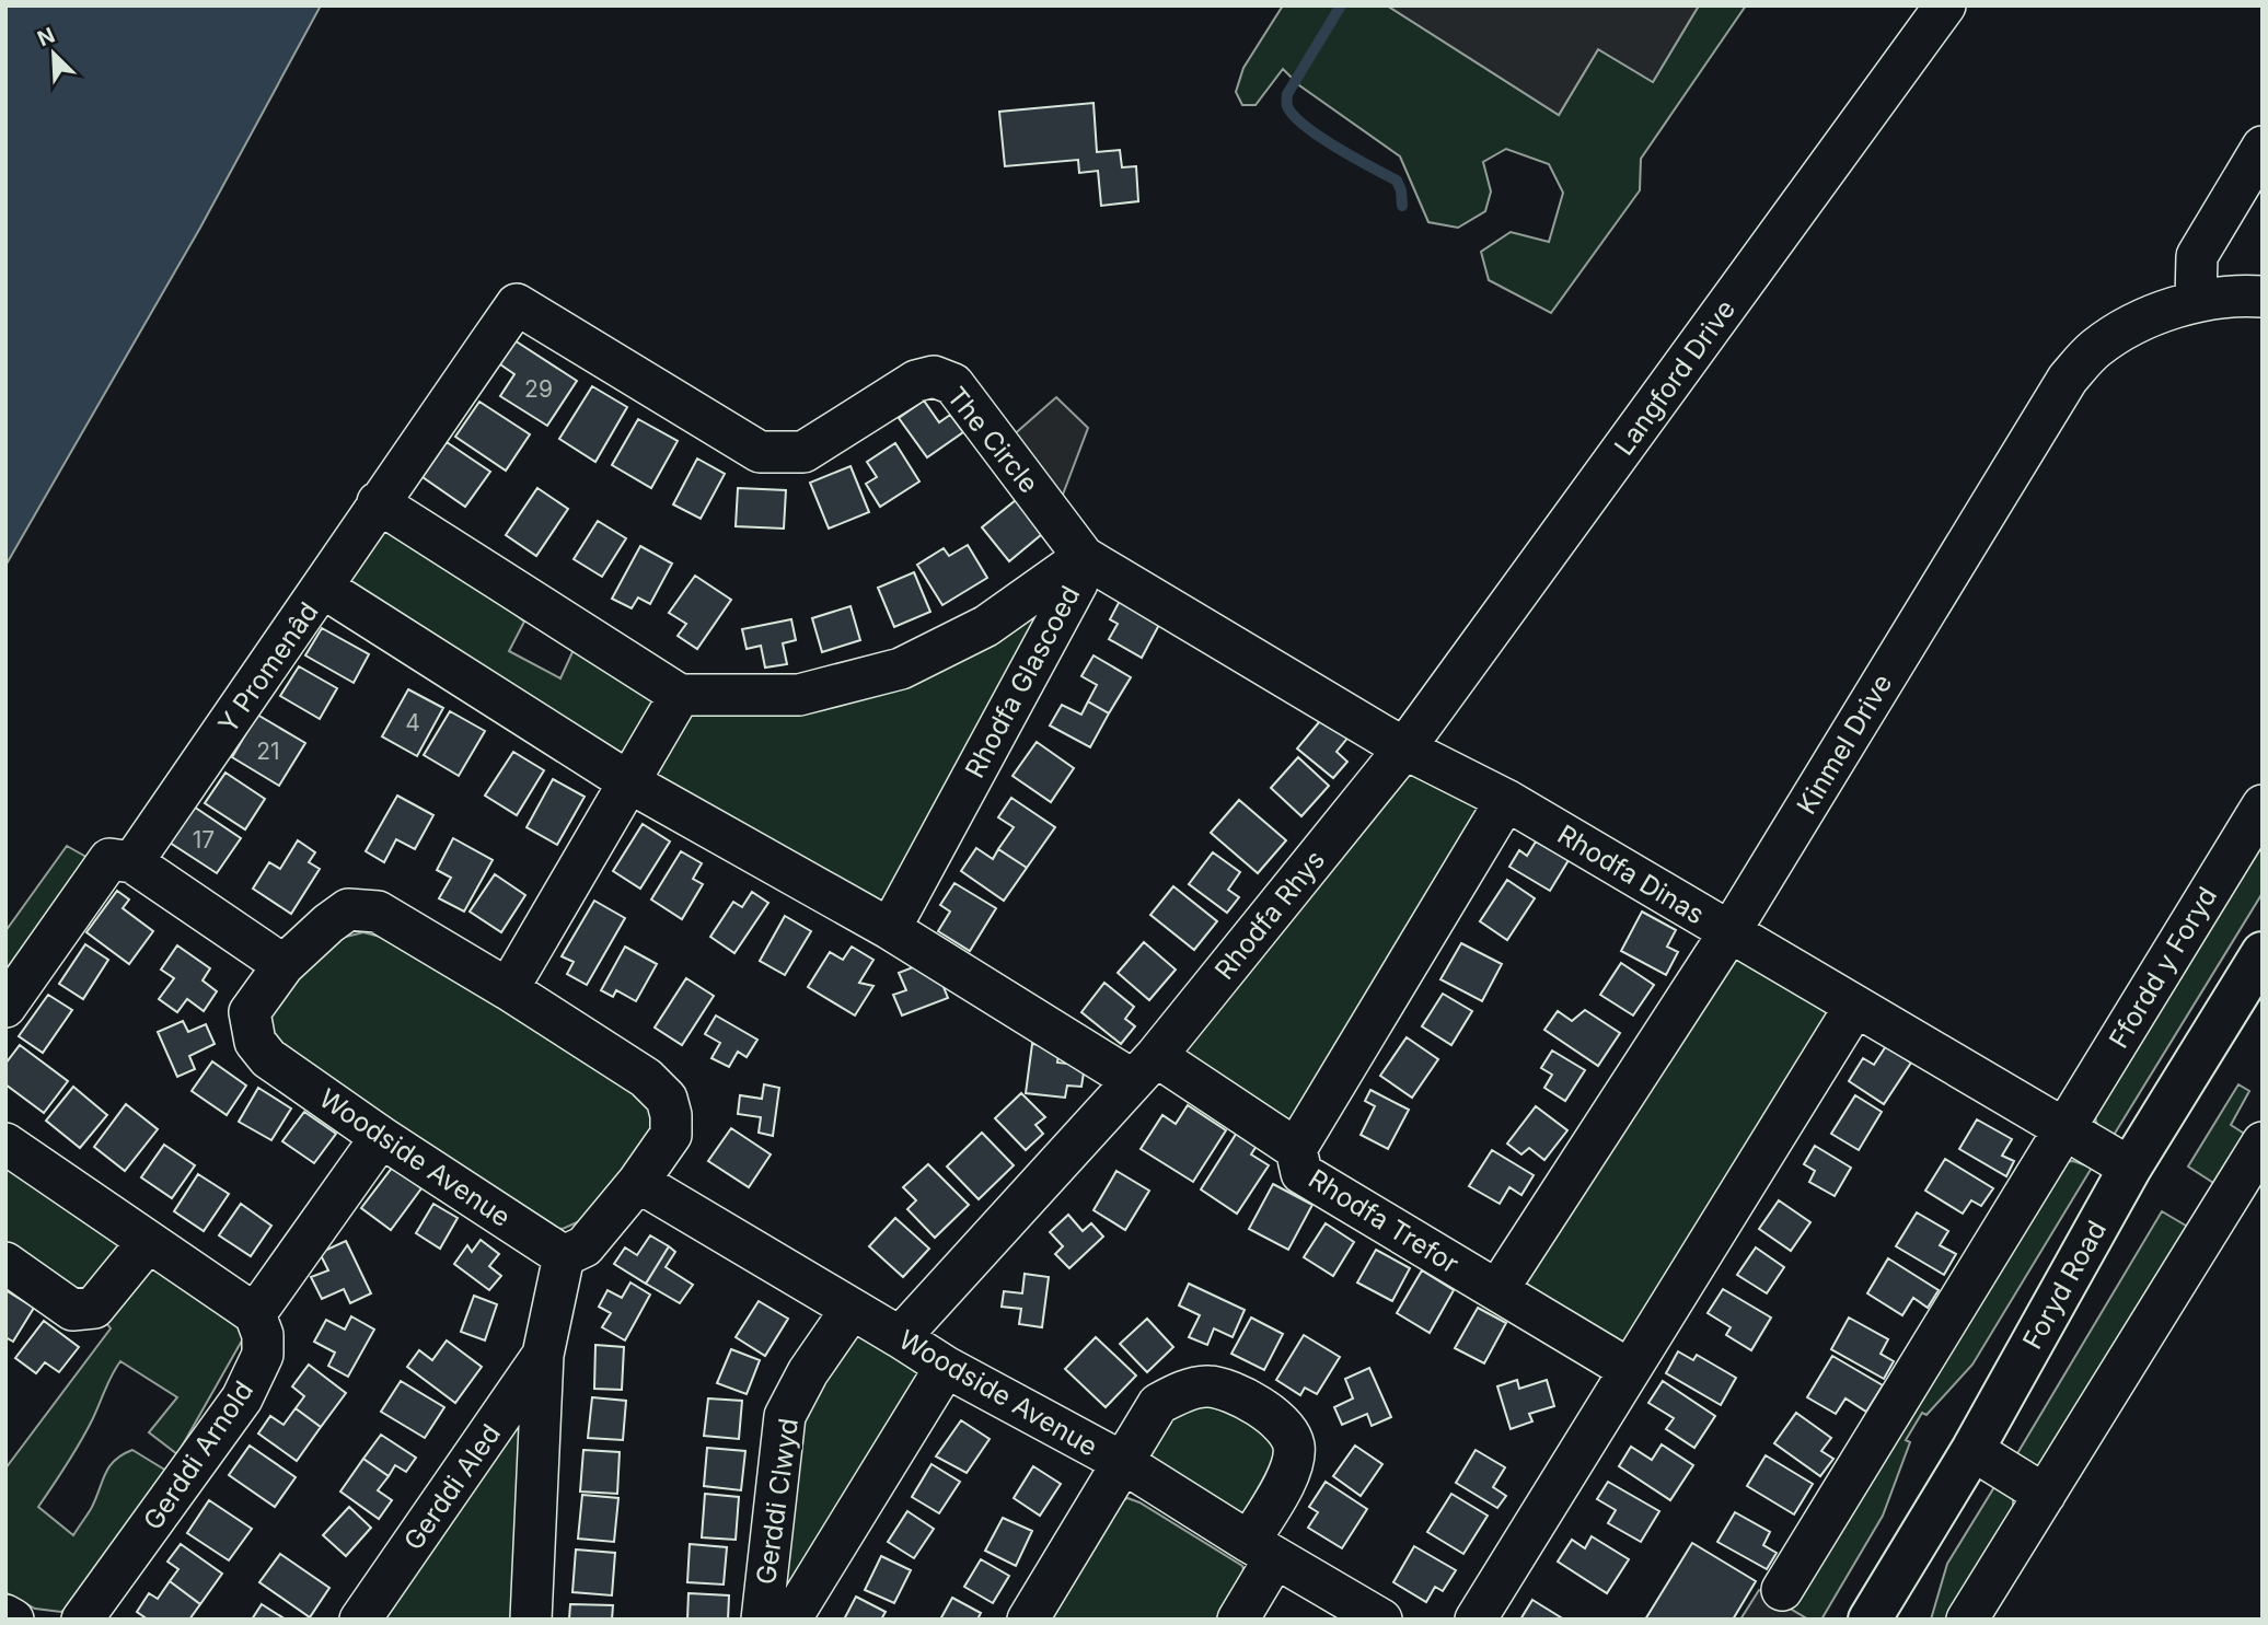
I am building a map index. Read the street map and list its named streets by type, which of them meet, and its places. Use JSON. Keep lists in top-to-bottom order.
{
  "streets": {
    "main road": ["Foryd Road"],
    "street": [
      "Langford Drive",
      "The Circle",
      "Y Promenâd",
      "Rhodfa Glascoed",
      "Kinmel Drive",
      "Rhodfa Dinas",
      "Rhodfa Rhys",
      "Ffordd y Foryd",
      "Woodside Avenue",
      "Rhodfa Trefor",
      "Gerddi Arnold",
      "Gerddi Aled",
      "Gerddi Clwyd"
    ]
  },
  "crossings": [
    ["Langford Drive", "The Circle"],
    ["Langford Drive", "Rhodfa Dinas"],
    ["Langford Drive", "Rhodfa Rhys"],
    ["The Circle", "Y Promenâd"],
    ["The Circle", "Rhodfa Glascoed"],
    ["The Circle", "Rhodfa Dinas"],
    ["The Circle", "Rhodfa Rhys"],
    ["Rhodfa Glascoed", "Rhodfa Trefor"],
    ["Kinmel Drive", "Rhodfa Dinas"],
    ["Kinmel Drive", "Rhodfa Trefor"],
    ["Rhodfa Dinas", "Rhodfa Rhys"],
    ["Rhodfa Dinas", "Ffordd y Foryd"],
    ["Rhodfa Dinas", "Foryd Road"],
    ["Rhodfa Rhys", "Woodside Avenue"],
    ["Rhodfa Rhys", "Rhodfa Trefor"],
    ["Woodside Avenue", "Gerddi Aled"],
    ["Woodside Avenue", "Gerddi Clwyd"]
  ],
  "house_numbers": [
    "29",
    "4",
    "21",
    "17"
  ],
  "north": "top left"
}
